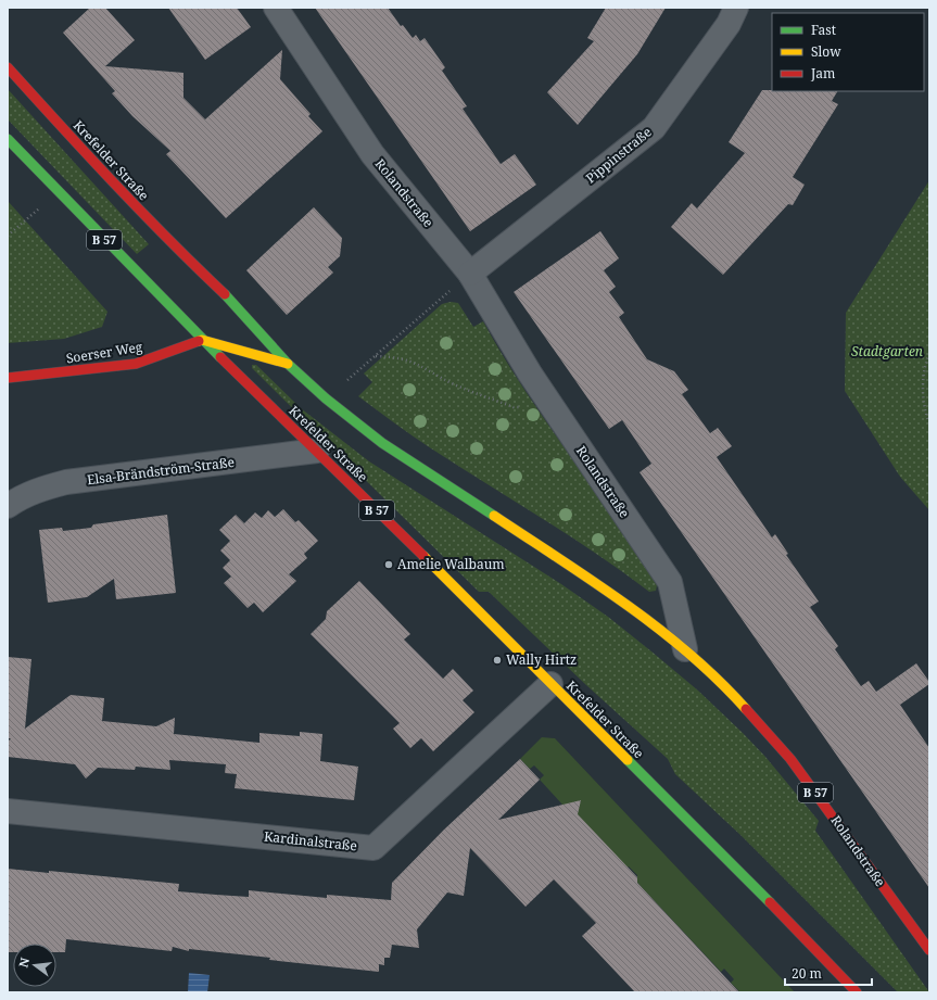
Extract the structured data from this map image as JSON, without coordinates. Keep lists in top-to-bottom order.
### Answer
{
  "streets": {
    "main road": [
      "Krefelder Straße",
      "Rolandstraße",
      "B 57",
      "Soerser Weg"
    ],
    "street": ["Pippinstraße", "Elsa-Brändström-Straße", "Kardinalstraße"]
  },
  "crossings": [
    ["Pippinstraße", "Rolandstraße"],
    ["Krefelder Straße", "Rolandstraße"],
    ["Krefelder Straße", "Soerser Weg"],
    ["Krefelder Straße", "Elsa-Brändström-Straße"],
    ["Krefelder Straße", "Kardinalstraße"]
  ],
  "parks": ["Stadtgarten"],
  "places": ["Amelie Walbaum", "Wally Hirtz"],
  "legend": ["Fast", "Slow", "Jam"],
  "scale_bar": "20 m",
  "north": "left"
}
